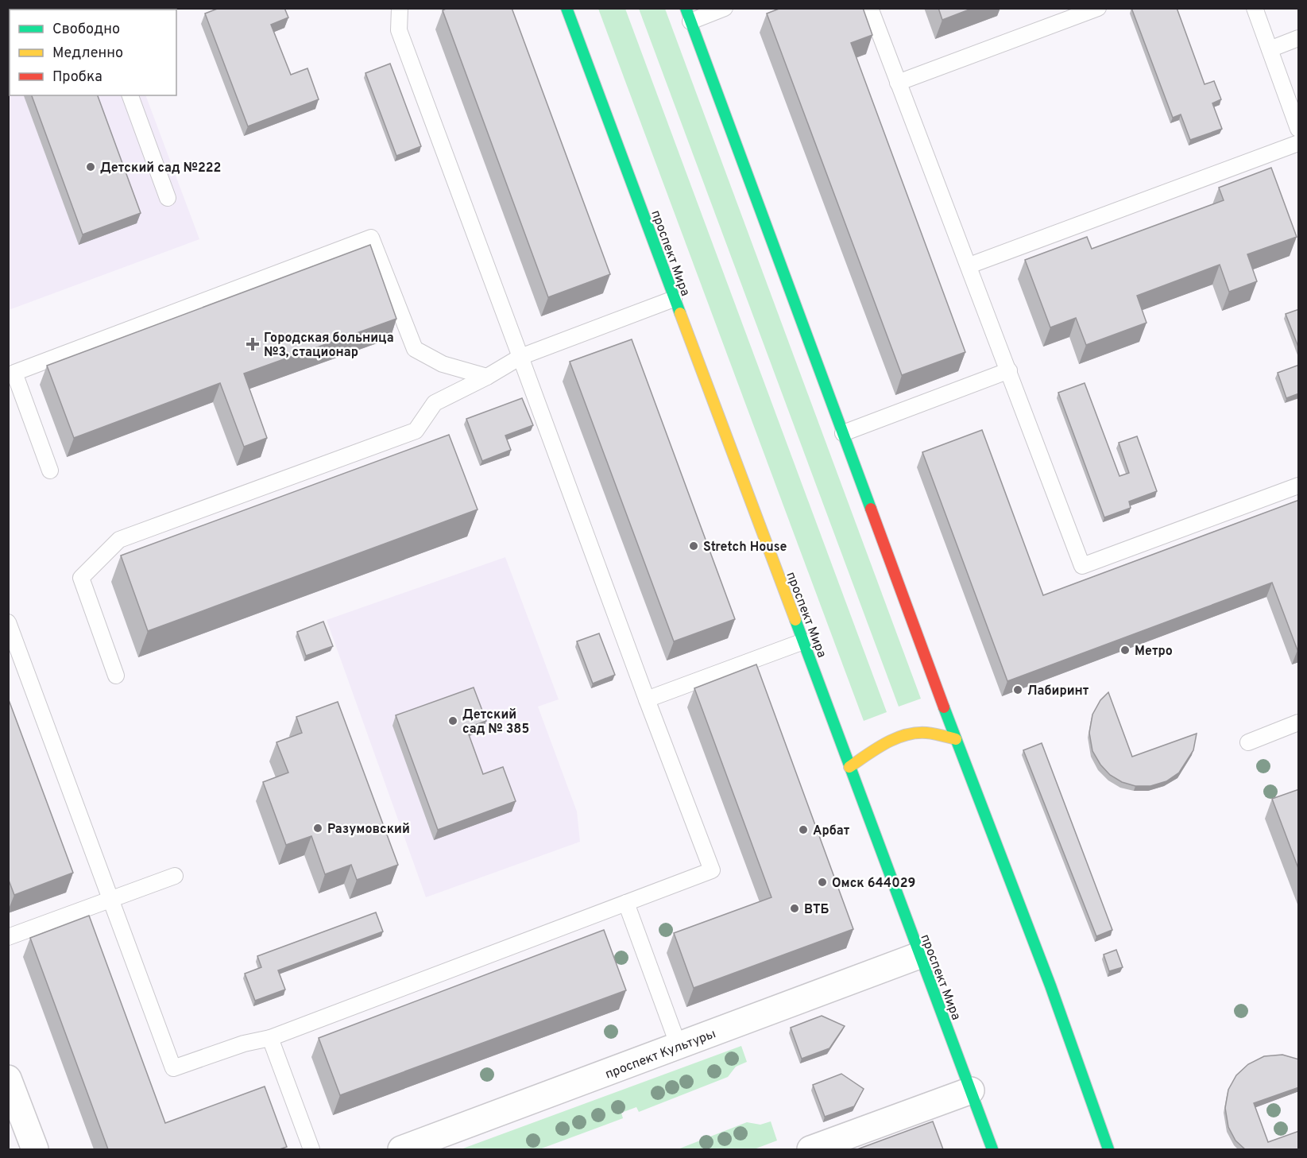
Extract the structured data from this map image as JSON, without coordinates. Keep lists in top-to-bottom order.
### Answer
{
  "streets": {
    "main road": ["проспект Мира"],
    "street": ["проспект Культуры"]
  },
  "crossings": [
    ["проспект Мира", "проспект Культуры"]
  ],
  "places": {
    "other": [
      "Детский сад №222",
      "Stretch House",
      "Метро",
      "Лабиринт",
      "Детский сад № 385",
      "Разумовский",
      "Арбат",
      "Омск 644029",
      "ВТБ"
    ],
    "health": ["Городская больница №3, стационар"]
  },
  "legend": ["Свободно", "Медленно", "Пробка"]
}
